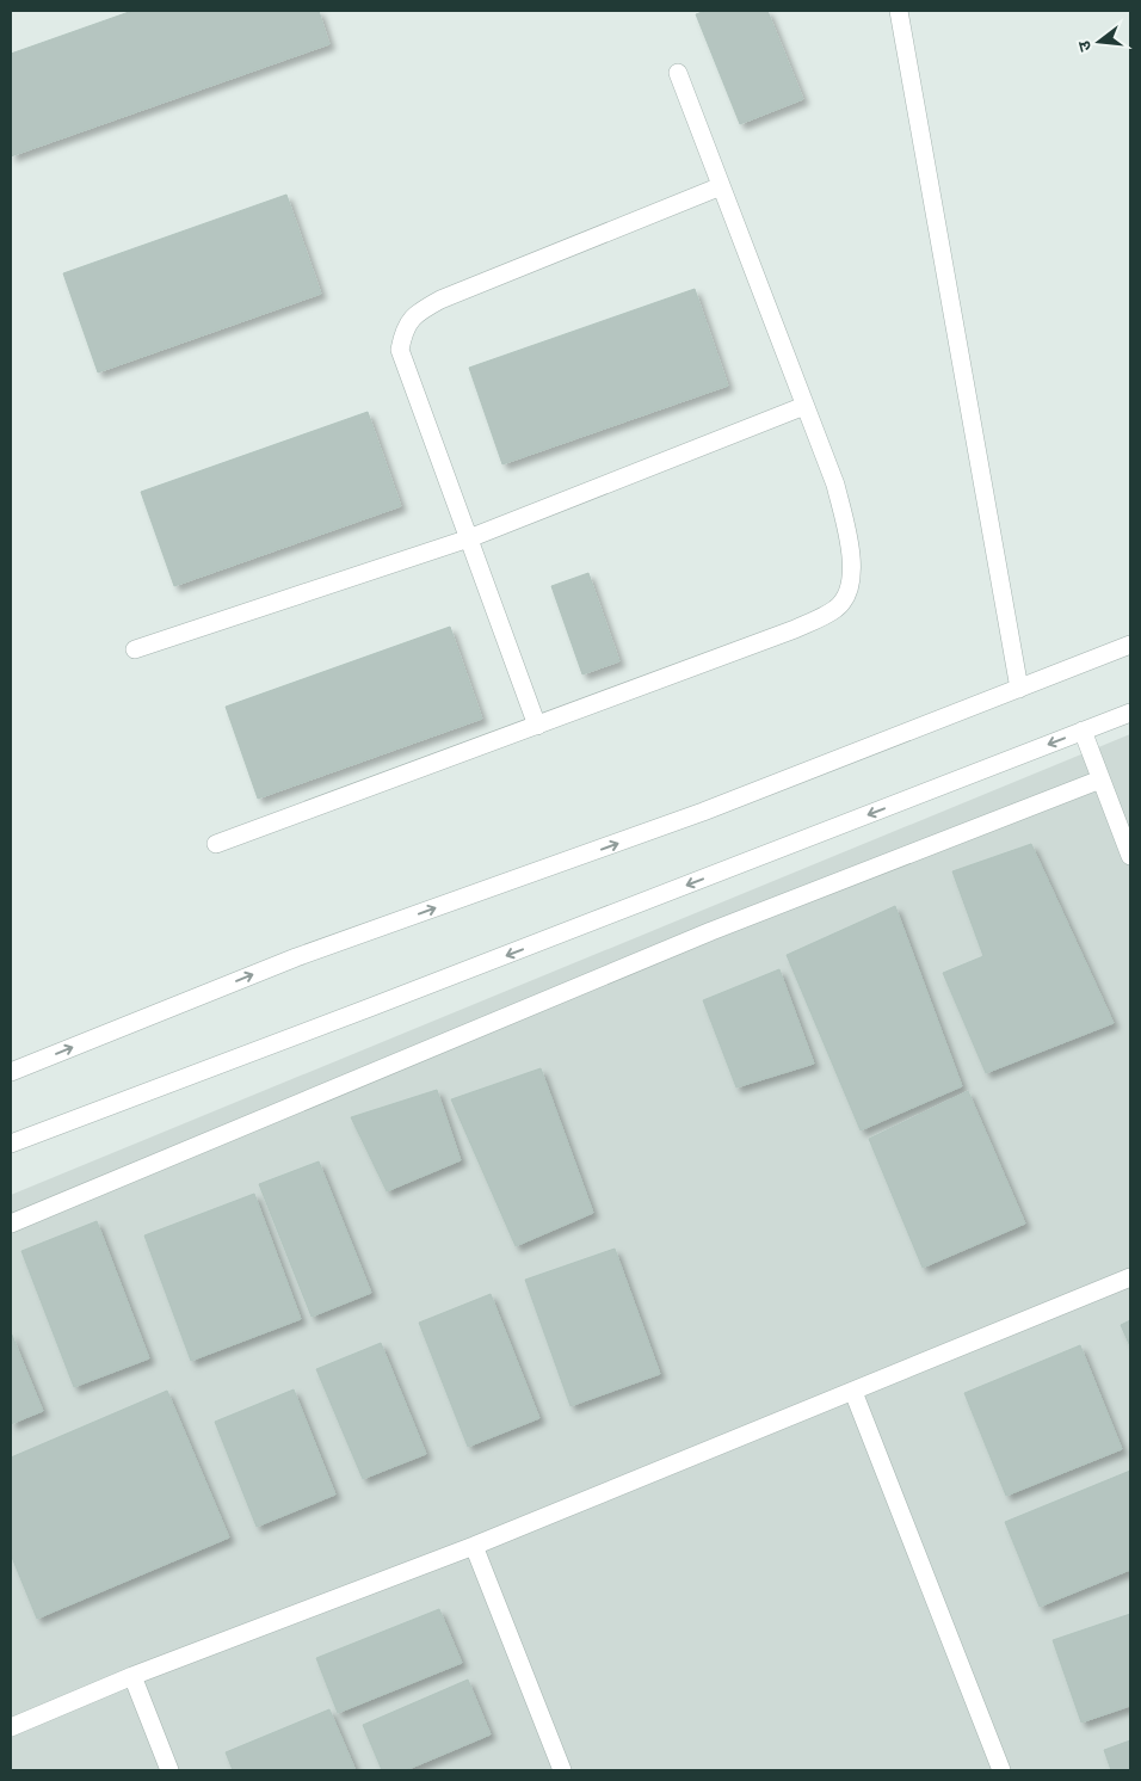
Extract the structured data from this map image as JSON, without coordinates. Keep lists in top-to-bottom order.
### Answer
{
  "north": "left"
}
